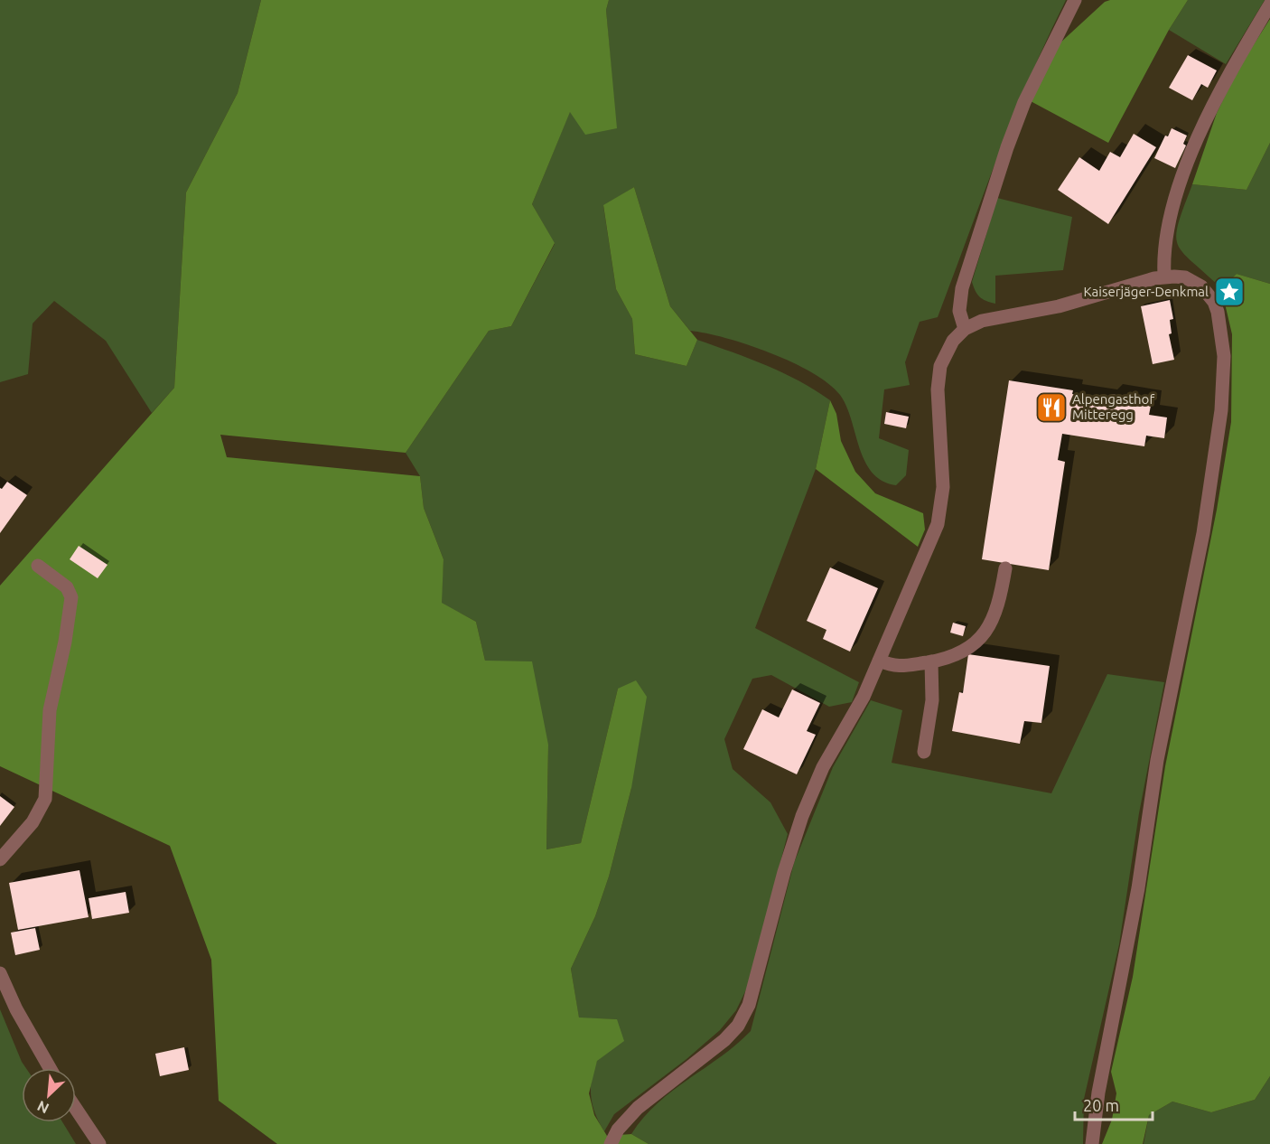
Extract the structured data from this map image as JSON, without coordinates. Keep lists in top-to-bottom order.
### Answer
{
  "places": {
    "place": ["Kaiserjäger-Denkmal"],
    "restaurant": ["Alpengasthof Mitteregg"]
  },
  "scale_bar": "20 m",
  "north": "bottom left"
}
